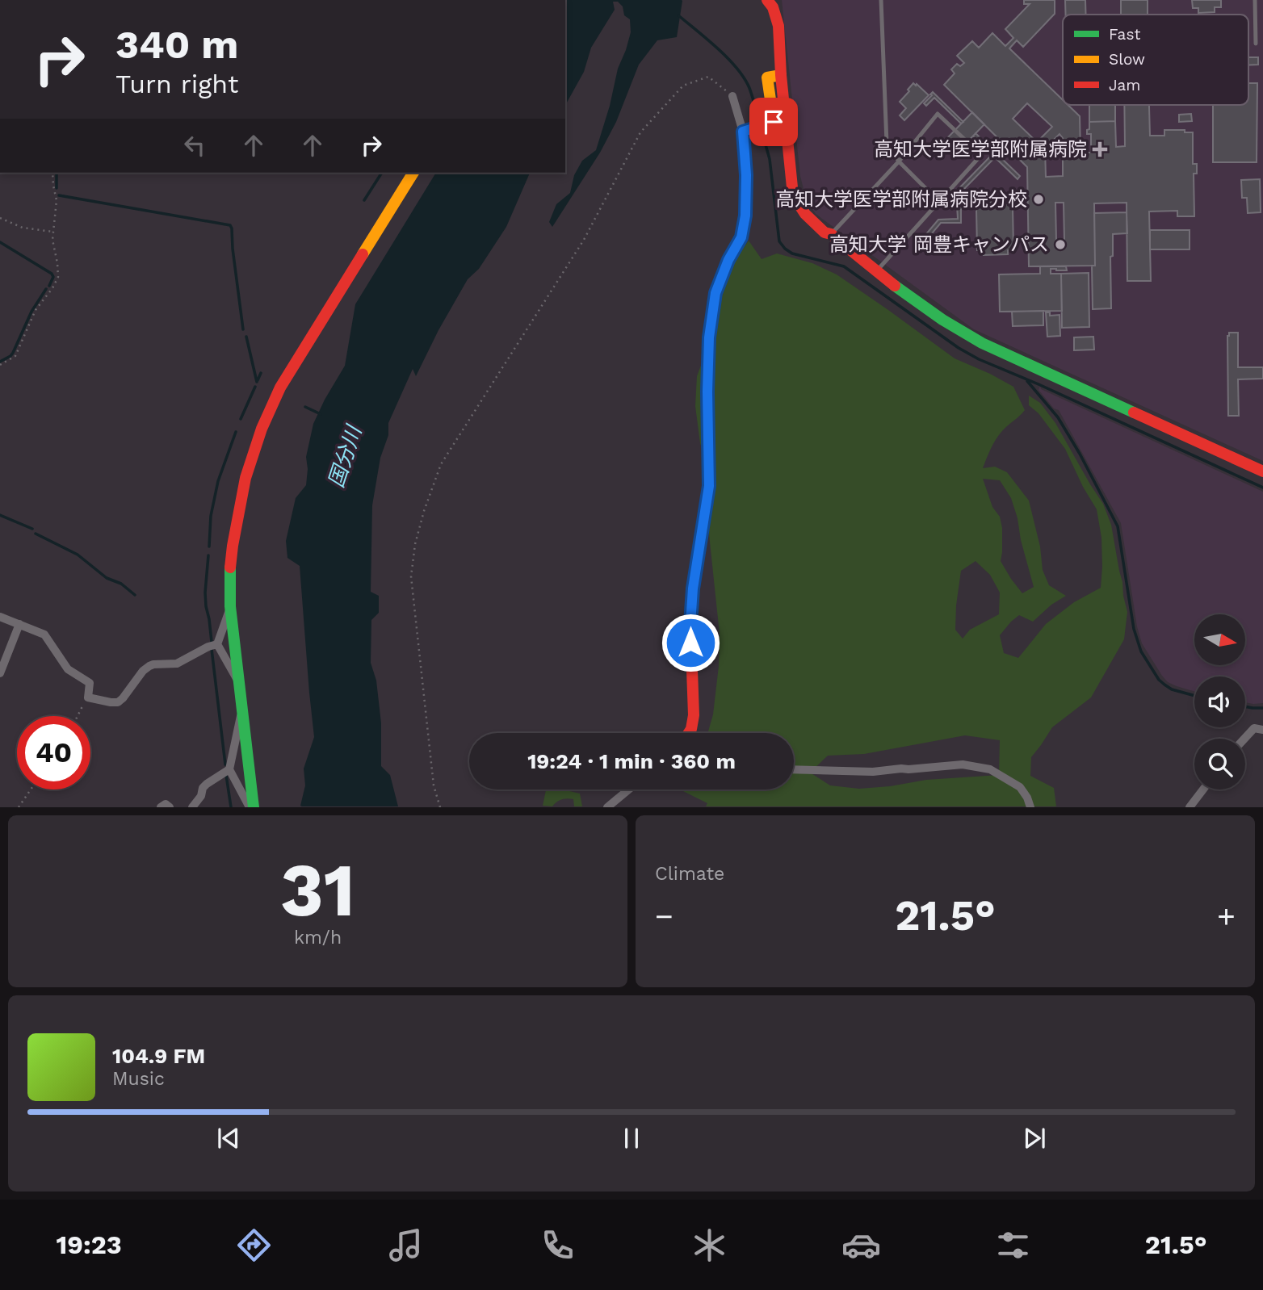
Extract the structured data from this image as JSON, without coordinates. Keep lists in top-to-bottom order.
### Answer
{
  "water": ["国分川"],
  "places": {
    "health": ["高知大学医学部附属病院"],
    "other": ["高知大学医学部附属病院分校", "高知大学 岡豊キャンパス"]
  },
  "legend": ["Fast", "Slow", "Jam"],
  "north": "right",
  "page": {
    "turn": ["340 m", "Turn right"],
    "limit": "40",
    "trip": "19:24 · 1 min · 360 m",
    "tile": [
      ["31", "km/h"],
      "Climate"
    ],
    "heat": ["−", "21.5°", "+"],
    "song": ["104.9 FM", "Music"],
    "tabs": ["19:23", "21.5°"]
  }
}
